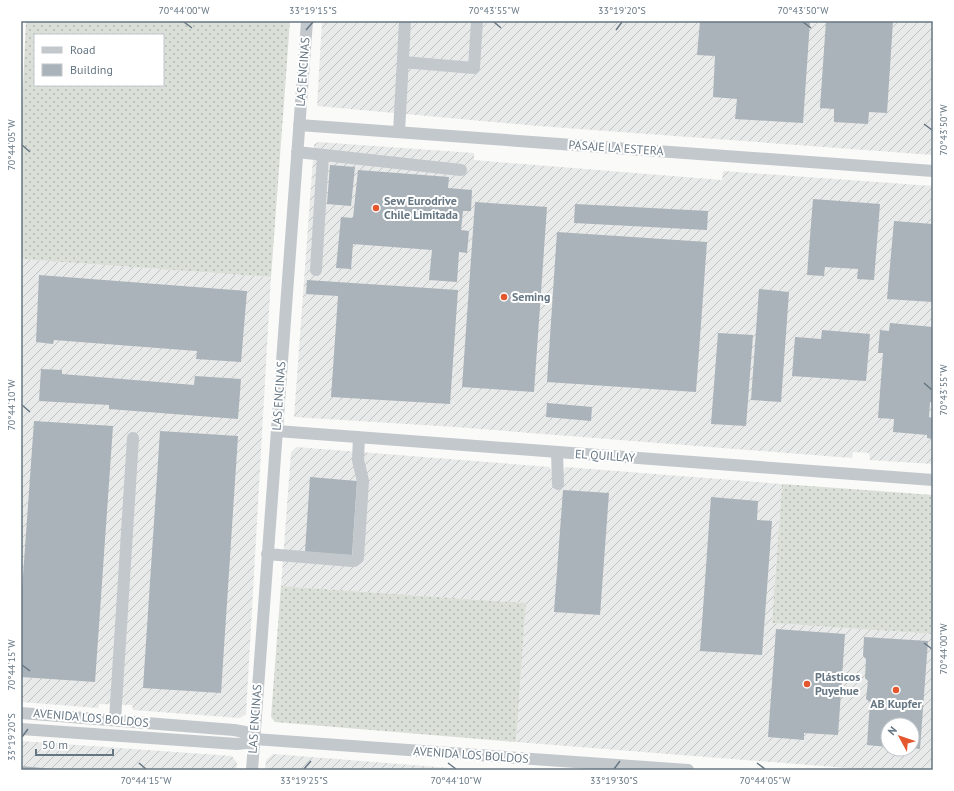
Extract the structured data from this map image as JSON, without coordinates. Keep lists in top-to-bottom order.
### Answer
{
  "streets": {
    "street": [
      "LAS ENCINAS",
      "PASAJE LA ESTERA",
      "EL QUILLAY",
      "AVENIDA LOS BOLDOS"
    ]
  },
  "crossings": [
    ["LAS ENCINAS", "PASAJE LA ESTERA"],
    ["LAS ENCINAS", "EL QUILLAY"],
    ["LAS ENCINAS", "AVENIDA LOS BOLDOS"]
  ],
  "places": [
    "Sew Eurodrive Chile Limitada",
    "Seming",
    "Plásticos Puyehue",
    "AB Kupfer"
  ],
  "legend": ["Road", "Building"],
  "scale_bar": "50 m",
  "north": "top left",
  "coordinates": [
    "70°44'00\"W",
    "33°19'15\"S",
    "70°43'55\"W",
    "33°19'20\"S",
    "70°43'50\"W",
    "70°44'05\"W",
    "70°44'10\"W",
    "70°44'15\"W",
    "33°19'25\"S",
    "33°19'30\"S"
  ]
}
